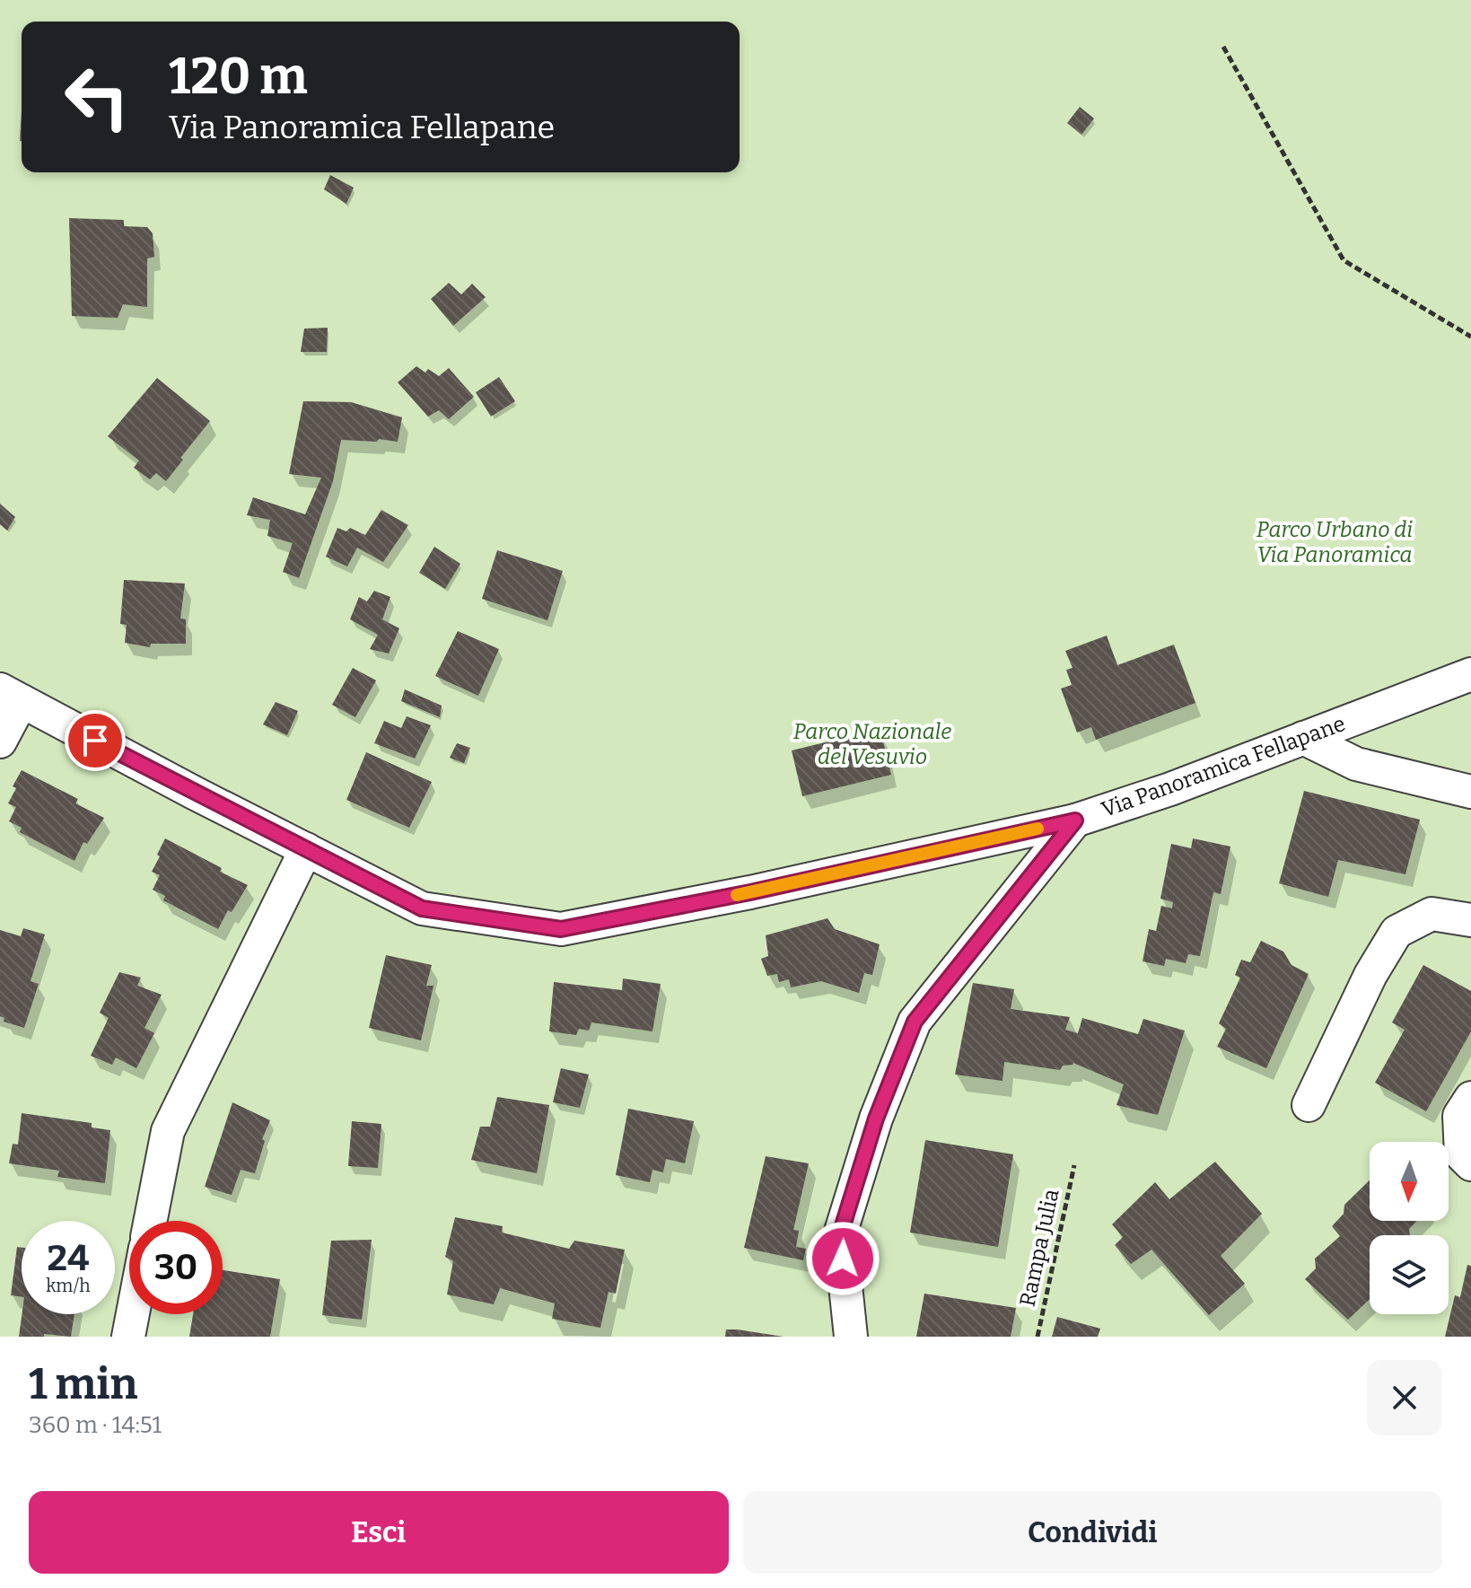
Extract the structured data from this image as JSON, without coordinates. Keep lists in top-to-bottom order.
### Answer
{
  "streets": {
    "street": ["Via Panoramica Fellapane"],
    "path": ["Rampa Julia"]
  },
  "parks": ["Parco Urbano di Via Panoramica", "Parco Nazionale del Vesuvio"],
  "north": "bottom",
  "page": {
    "turn": ["120 m", "Via Panoramica Fellapane"],
    "speed": "24 km/h",
    "limit": "30",
    "heading": ["1 min", "360 m · 14:51"],
    "buttons": ["Esci", "Condividi"]
  }
}
